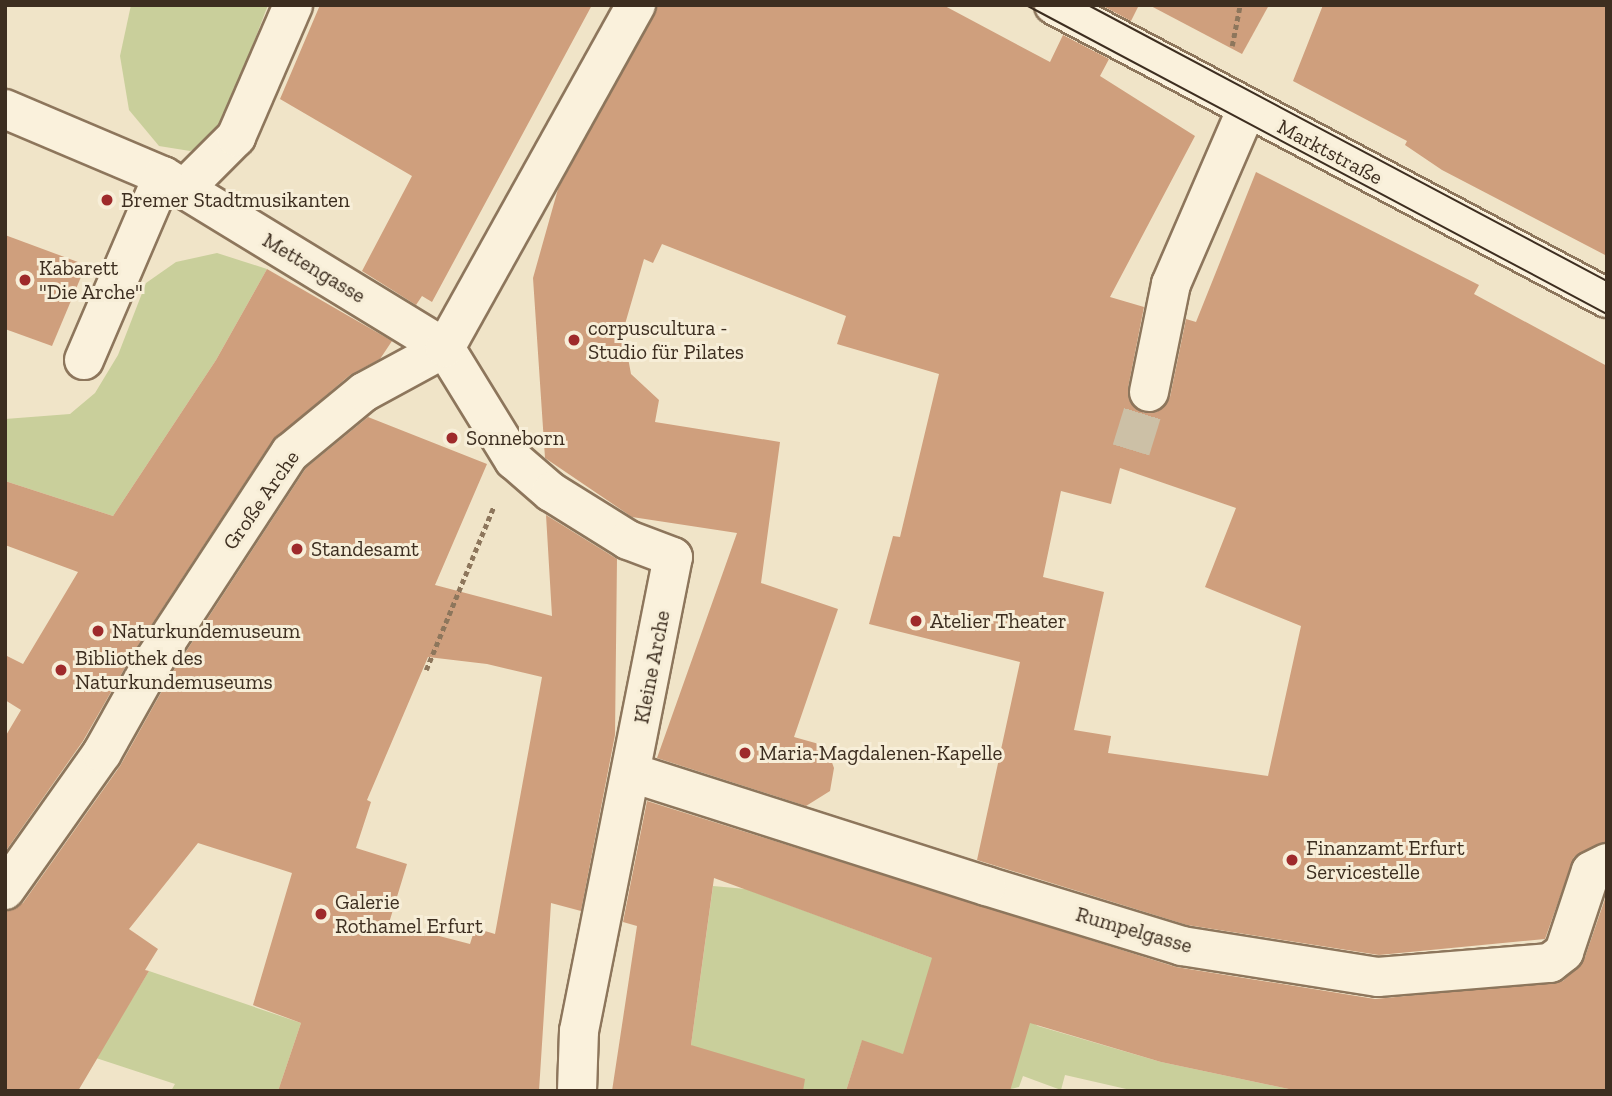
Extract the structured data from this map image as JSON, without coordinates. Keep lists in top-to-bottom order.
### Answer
{
  "streets": {
    "street": [
      "Marktstraße",
      "Mettengasse",
      "Große Arche",
      "Kleine Arche",
      "Rumpelgasse"
    ]
  },
  "crossings": [
    ["Mettengasse", "Große Arche"],
    ["Mettengasse", "Kleine Arche"],
    ["Große Arche", "Kleine Arche"],
    ["Kleine Arche", "Rumpelgasse"]
  ],
  "places": [
    "Bremer Stadtmusikanten",
    "Kabarett \"Die Arche\"",
    "corpuscultura - Studio für Pilates",
    "Sonneborn",
    "Standesamt",
    "Atelier Theater",
    "Naturkundemuseum",
    "Bibliothek des Naturkundemuseums",
    "Maria-Magdalenen-Kapelle",
    "Finanzamt Erfurt Servicestelle",
    "Galerie Rothamel Erfurt"
  ]
}
